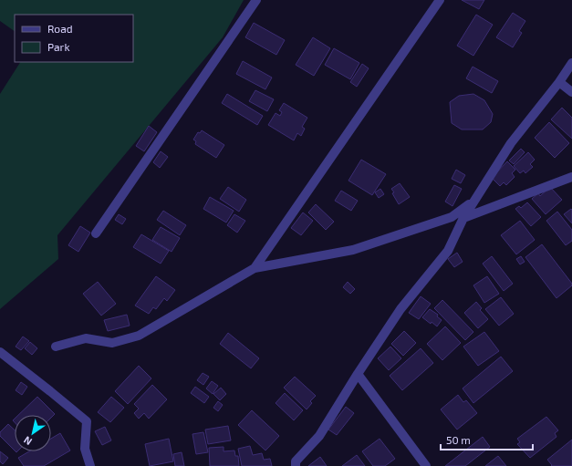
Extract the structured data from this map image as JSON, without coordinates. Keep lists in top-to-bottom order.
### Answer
{
  "legend": ["Road", "Park"],
  "scale_bar": "50 m",
  "north": "bottom left"
}
